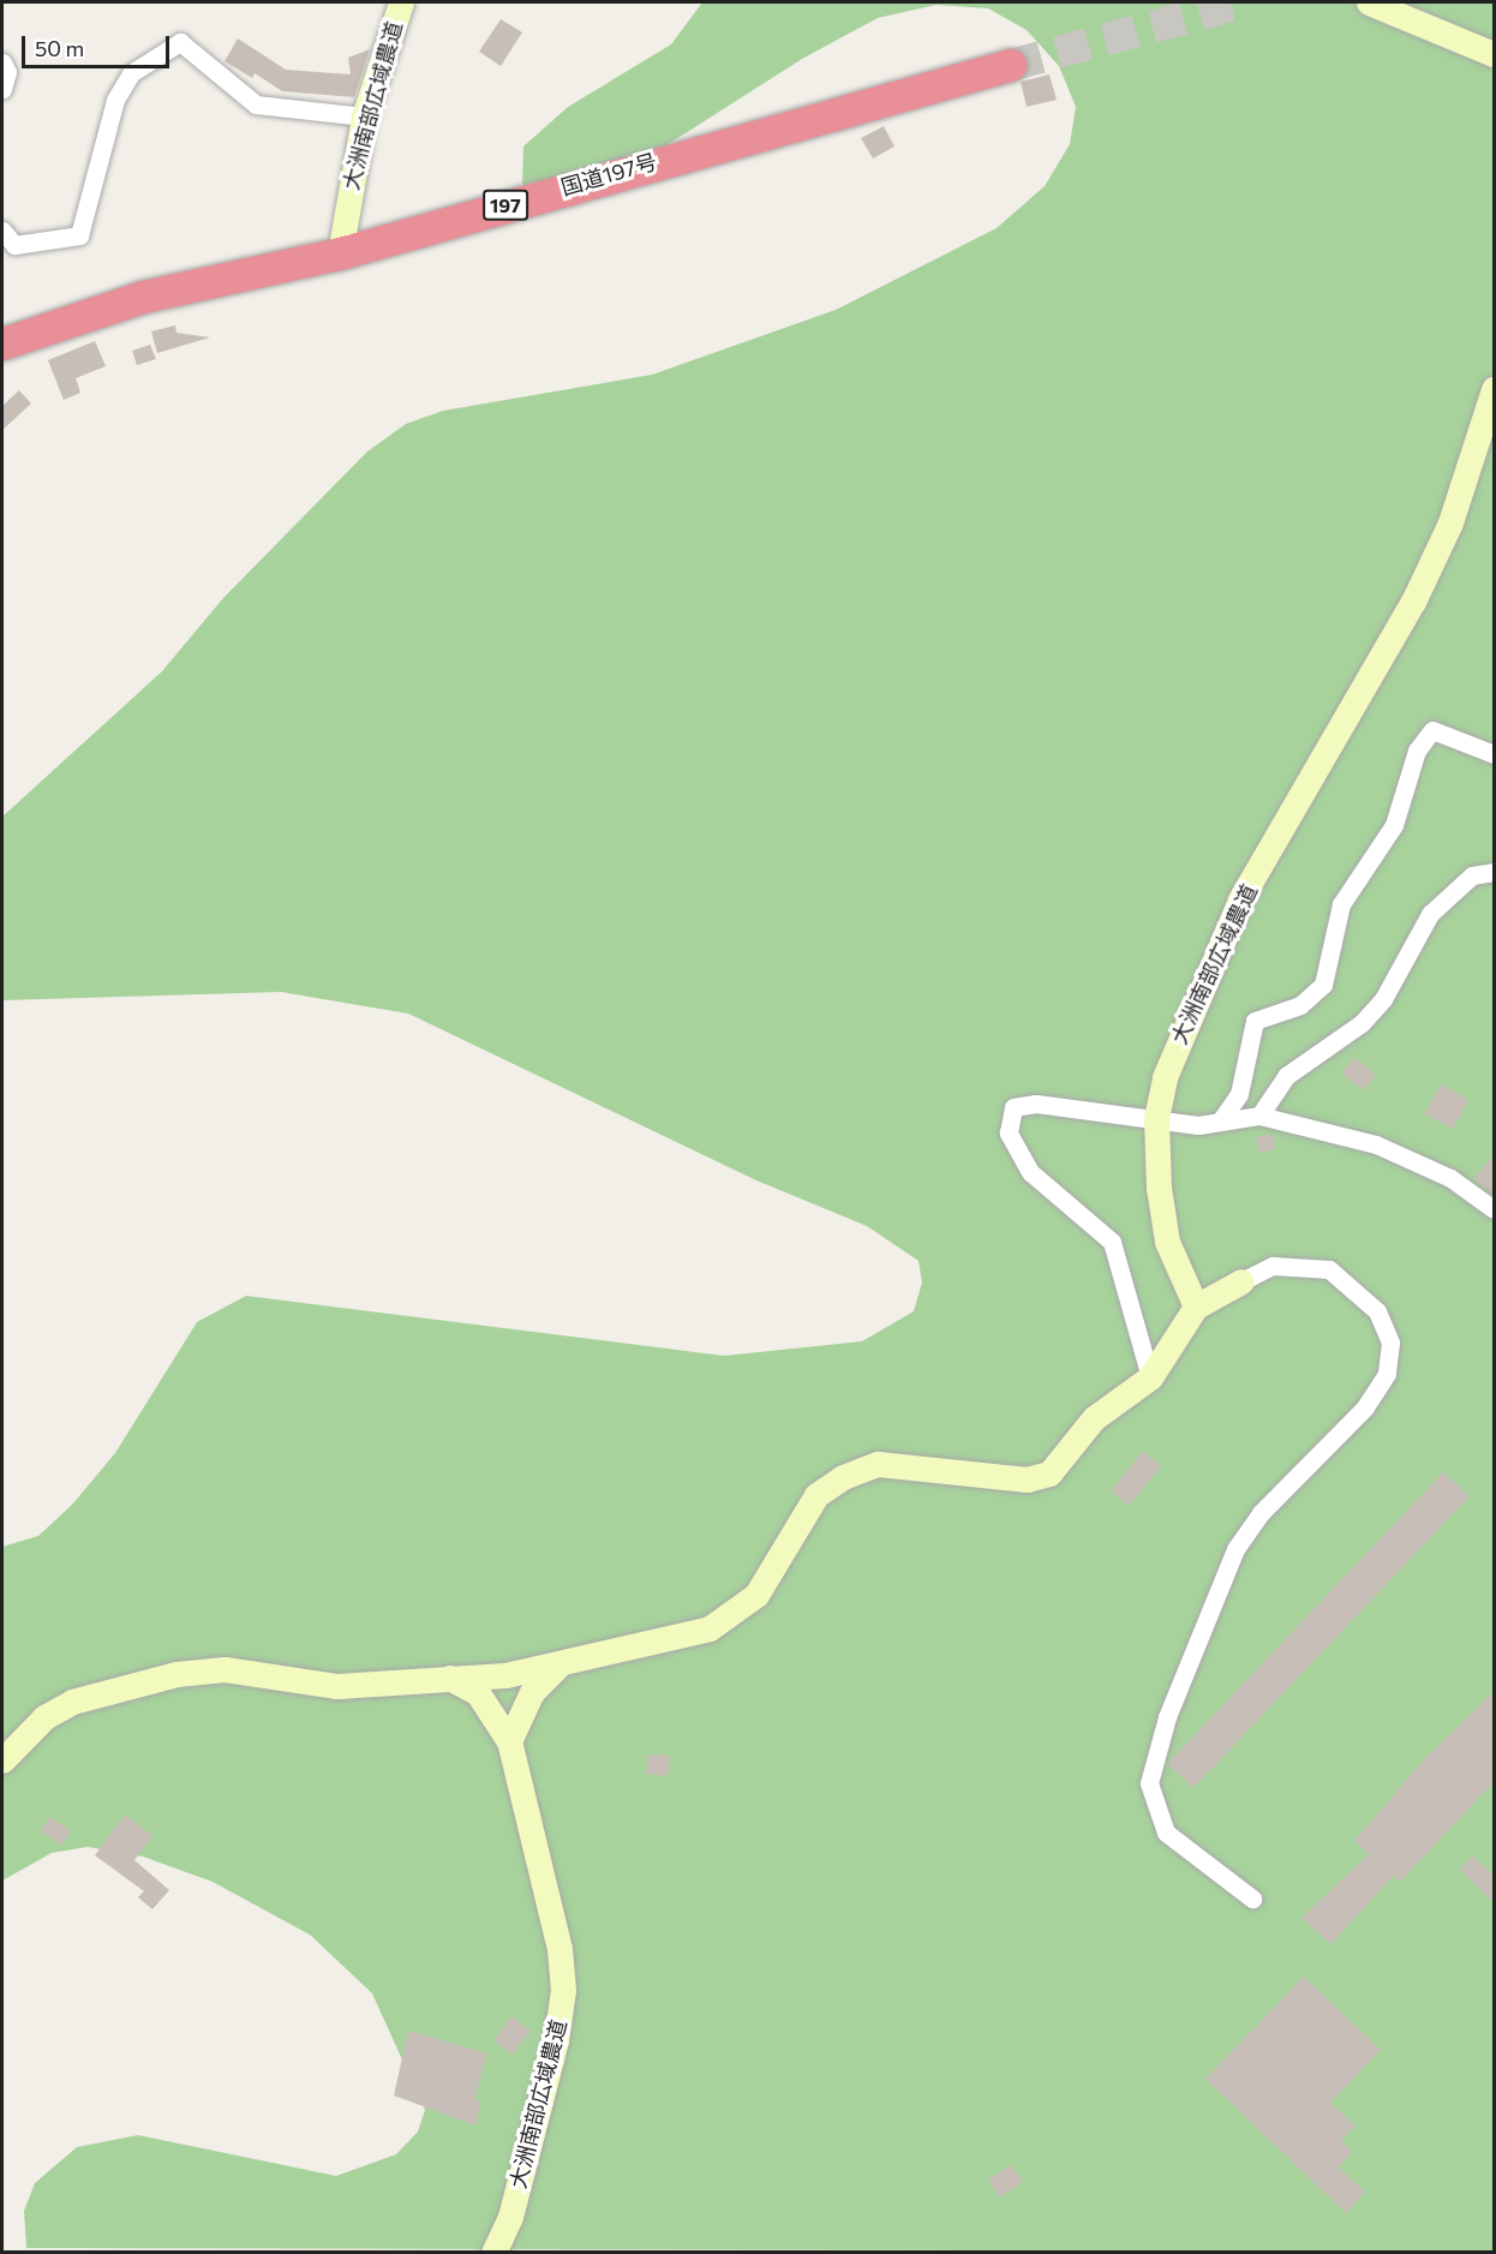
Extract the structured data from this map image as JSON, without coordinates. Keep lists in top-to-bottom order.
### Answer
{
  "streets": {
    "highway": ["国道197号", "197"],
    "street": ["大洲南部広域農道"]
  },
  "crossings": [
    ["大洲南部広域農道", "国道197号"]
  ],
  "scale_bar": "50 m"
}
